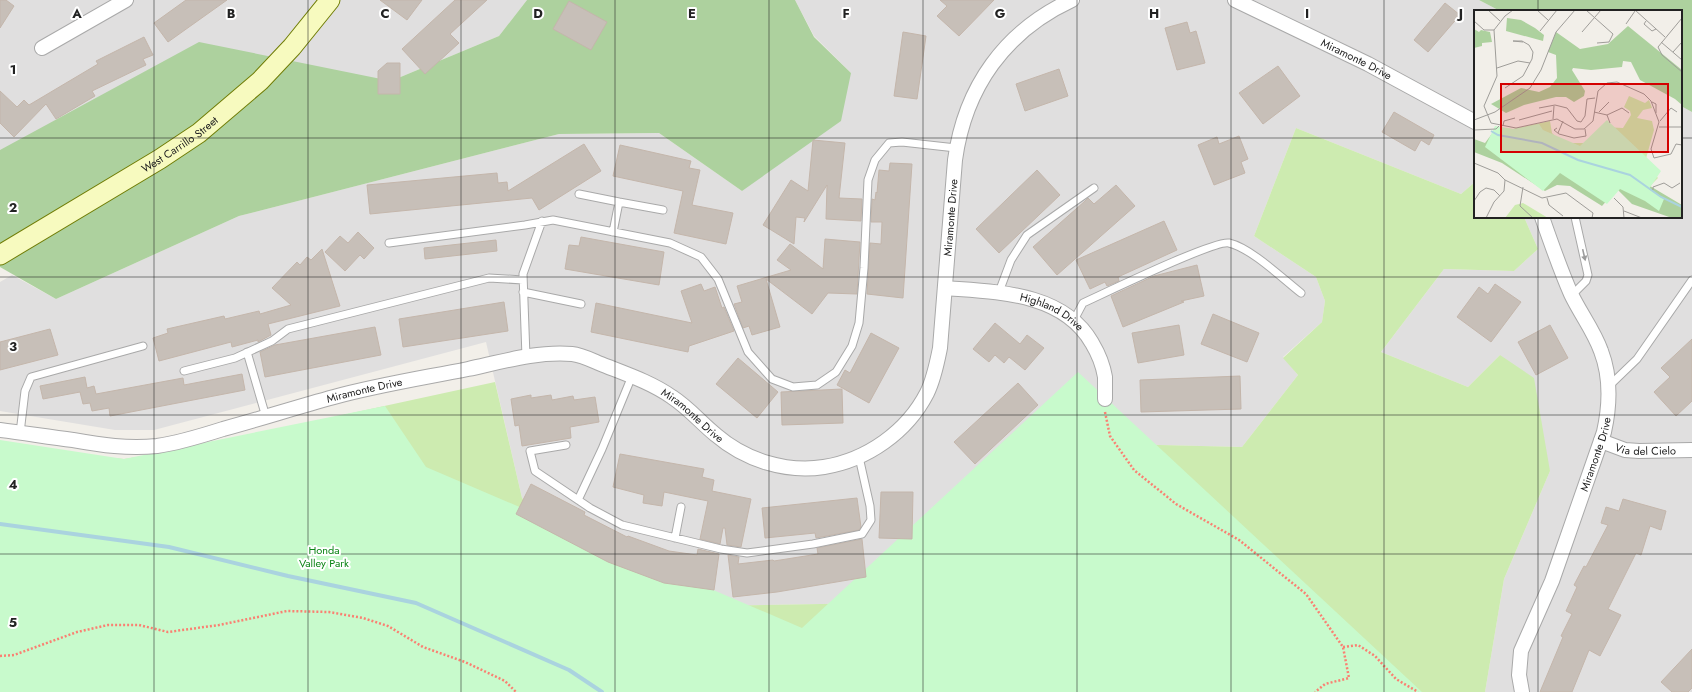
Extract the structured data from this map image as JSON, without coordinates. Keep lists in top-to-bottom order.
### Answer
{
  "streets": {
    "main road": ["West Carrillo Street"],
    "street": ["Miramonte Drive", "Highland Drive", "Via del Cielo"]
  },
  "crossings": [
    ["Miramonte Drive", "Highland Drive"],
    ["Miramonte Drive", "Via del Cielo"]
  ],
  "parks": ["Honda Valley Park"],
  "grid": {
    "columns": [
      "A",
      "B",
      "C",
      "D",
      "E",
      "F",
      "G",
      "H",
      "I",
      "J"
    ],
    "rows": [
      "1",
      "2",
      "3",
      "4",
      "5"
    ]
  }
}
